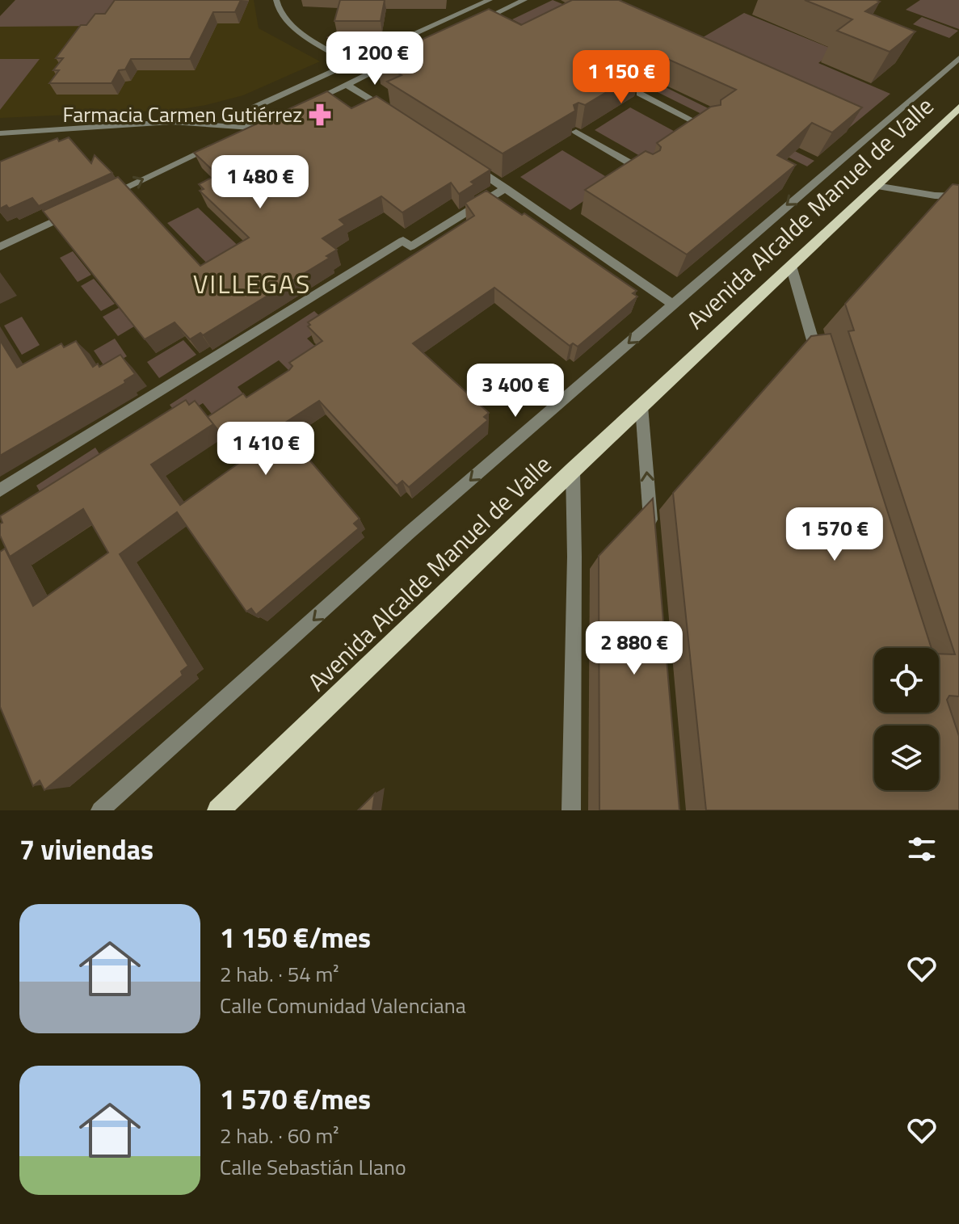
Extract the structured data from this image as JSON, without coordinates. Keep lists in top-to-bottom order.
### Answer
{
  "streets": {
    "main road": ["Avenida Alcalde Manuel de Valle"]
  },
  "districts": ["VILLEGAS"],
  "places": {
    "pharmacy": ["Farmacia Carmen Gutiérrez"]
  },
  "page": {
    "price": [
      "1 200 €",
      "1 150 €",
      "1 480 €",
      "3 400 €",
      "1 410 €",
      "1 570 €",
      "2 880 €"
    ],
    "heading": "7 viviendas",
    "list": [
      {
        "name": "1 150 €/mes",
        "note": "2 hab. · 54 m² · Calle Comunidad Valenciana"
      },
      {
        "name": "1 570 €/mes",
        "note": "2 hab. · 60 m² · Calle Sebastián Llano"
      }
    ]
  }
}
